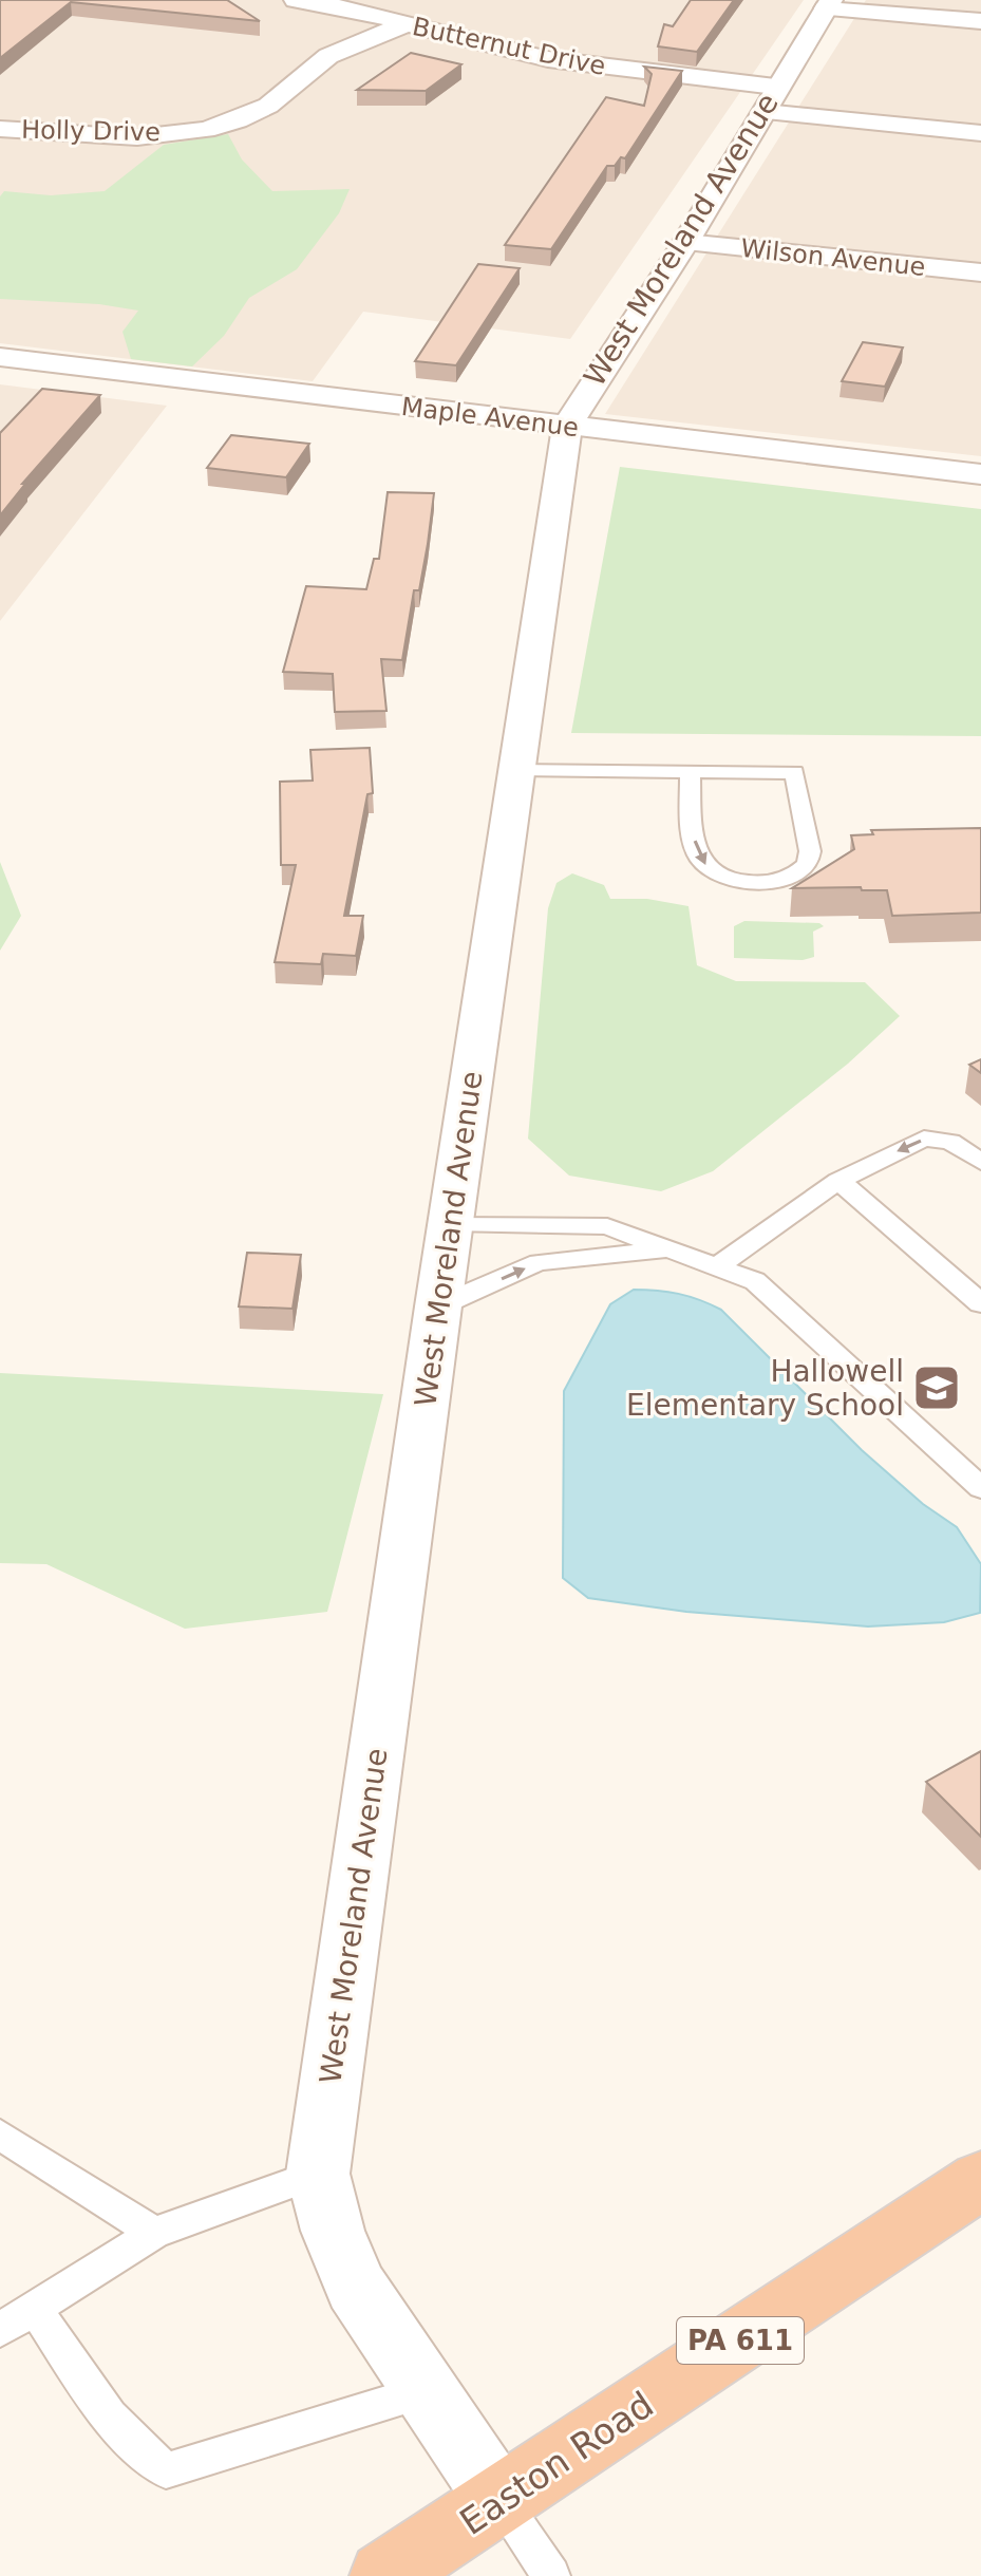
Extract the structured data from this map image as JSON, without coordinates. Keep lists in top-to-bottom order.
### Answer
{
  "streets": {
    "highway": ["PA 611", "Easton Road"],
    "street": [
      "Butternut Drive",
      "Holly Drive",
      "West Moreland Avenue",
      "Wilson Avenue",
      "Maple Avenue"
    ]
  },
  "crossings": [
    ["Butternut Drive", "Holly Drive"],
    ["Butternut Drive", "West Moreland Avenue"],
    ["West Moreland Avenue", "Wilson Avenue"],
    ["West Moreland Avenue", "Maple Avenue"],
    ["West Moreland Avenue", "Easton Road"]
  ],
  "places": {
    "school or university": ["Hallowell Elementary School"]
  }
}
